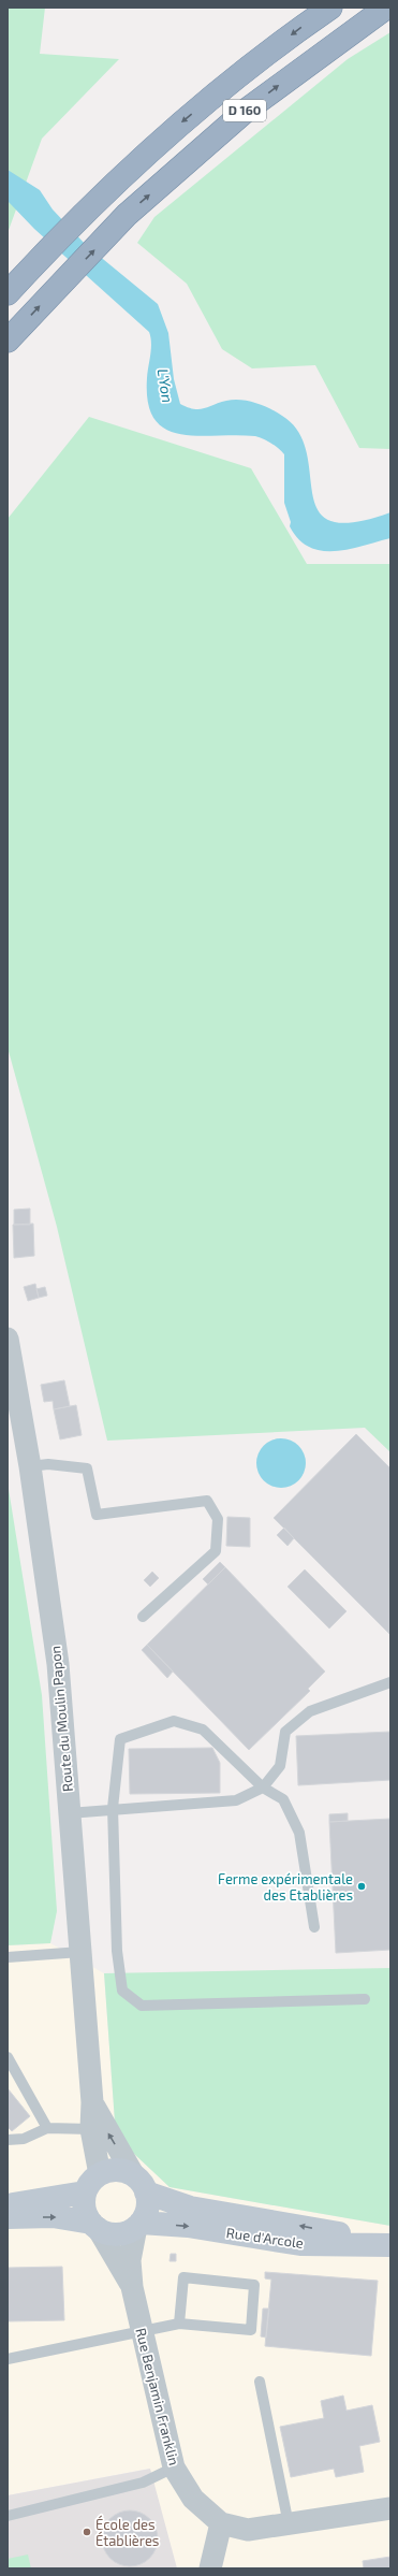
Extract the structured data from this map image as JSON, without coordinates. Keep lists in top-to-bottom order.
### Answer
{
  "streets": {
    "highway": ["D 160"],
    "main road": ["Rue d'Arcole"],
    "street": ["Route du Moulin Papon", "Rue Benjamin Franklin"]
  },
  "crossings": [
    ["Route du Moulin Papon", "Rue d'Arcole"]
  ],
  "water": ["L'Yon"],
  "places": ["Ferme expérimentale des Etablières", "École des Établières"]
}
